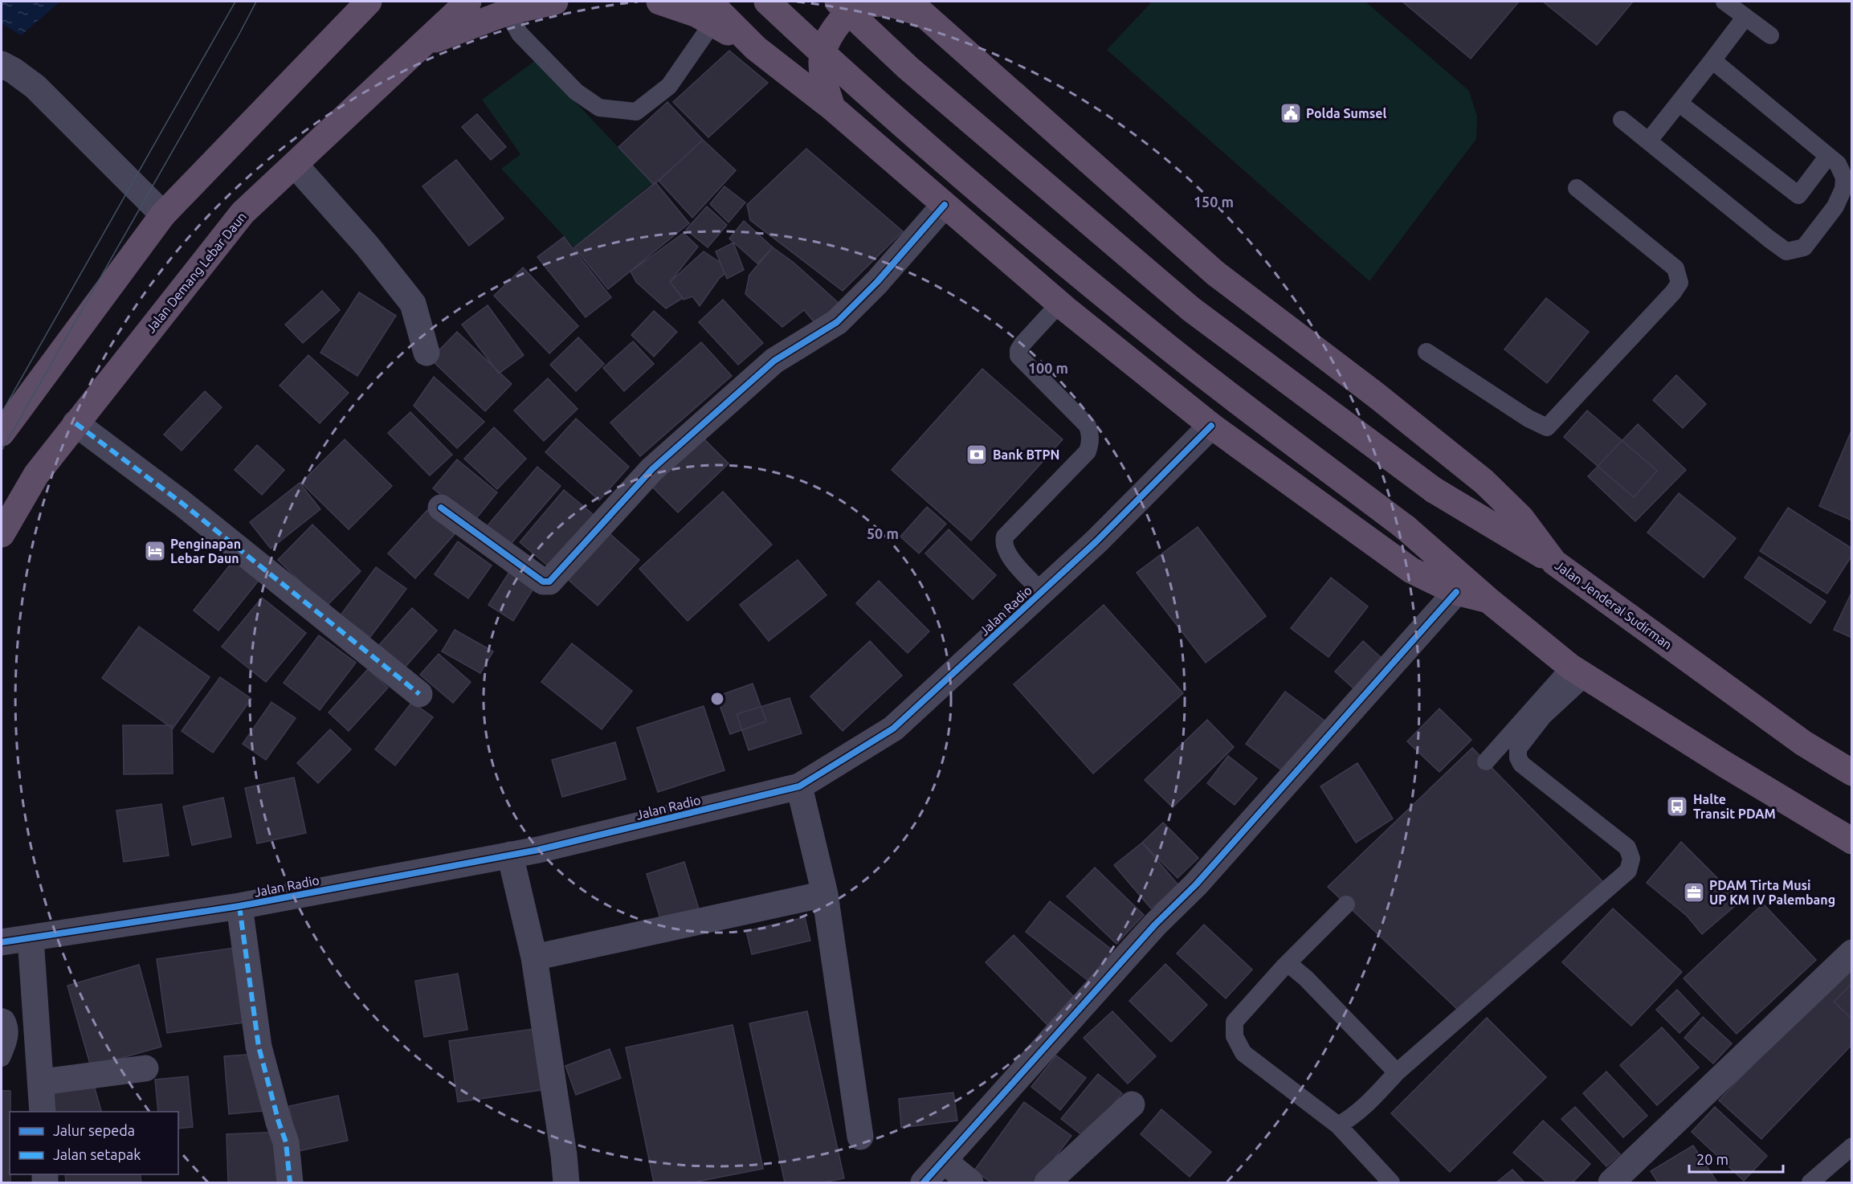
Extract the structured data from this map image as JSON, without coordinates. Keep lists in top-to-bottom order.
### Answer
{
  "streets": {
    "highway": ["Jalan Demang Lebar Daun", "Jalan Jenderal Sudirman"],
    "street": ["Jalan Radio"]
  },
  "places": {
    "public building": ["Polda Sumsel"],
    "bank": ["Bank BTPN"],
    "hotel": ["Penginapan Lebar Daun"],
    "bus stop": ["Halte Transit PDAM"],
    "office": ["PDAM Tirta Musi UP KM IV Palembang"]
  },
  "legend": ["Jalur sepeda", "Jalan setapak"],
  "scale_bar": "20 m",
  "rings": ["150 m", "100 m", "50 m"]
}
